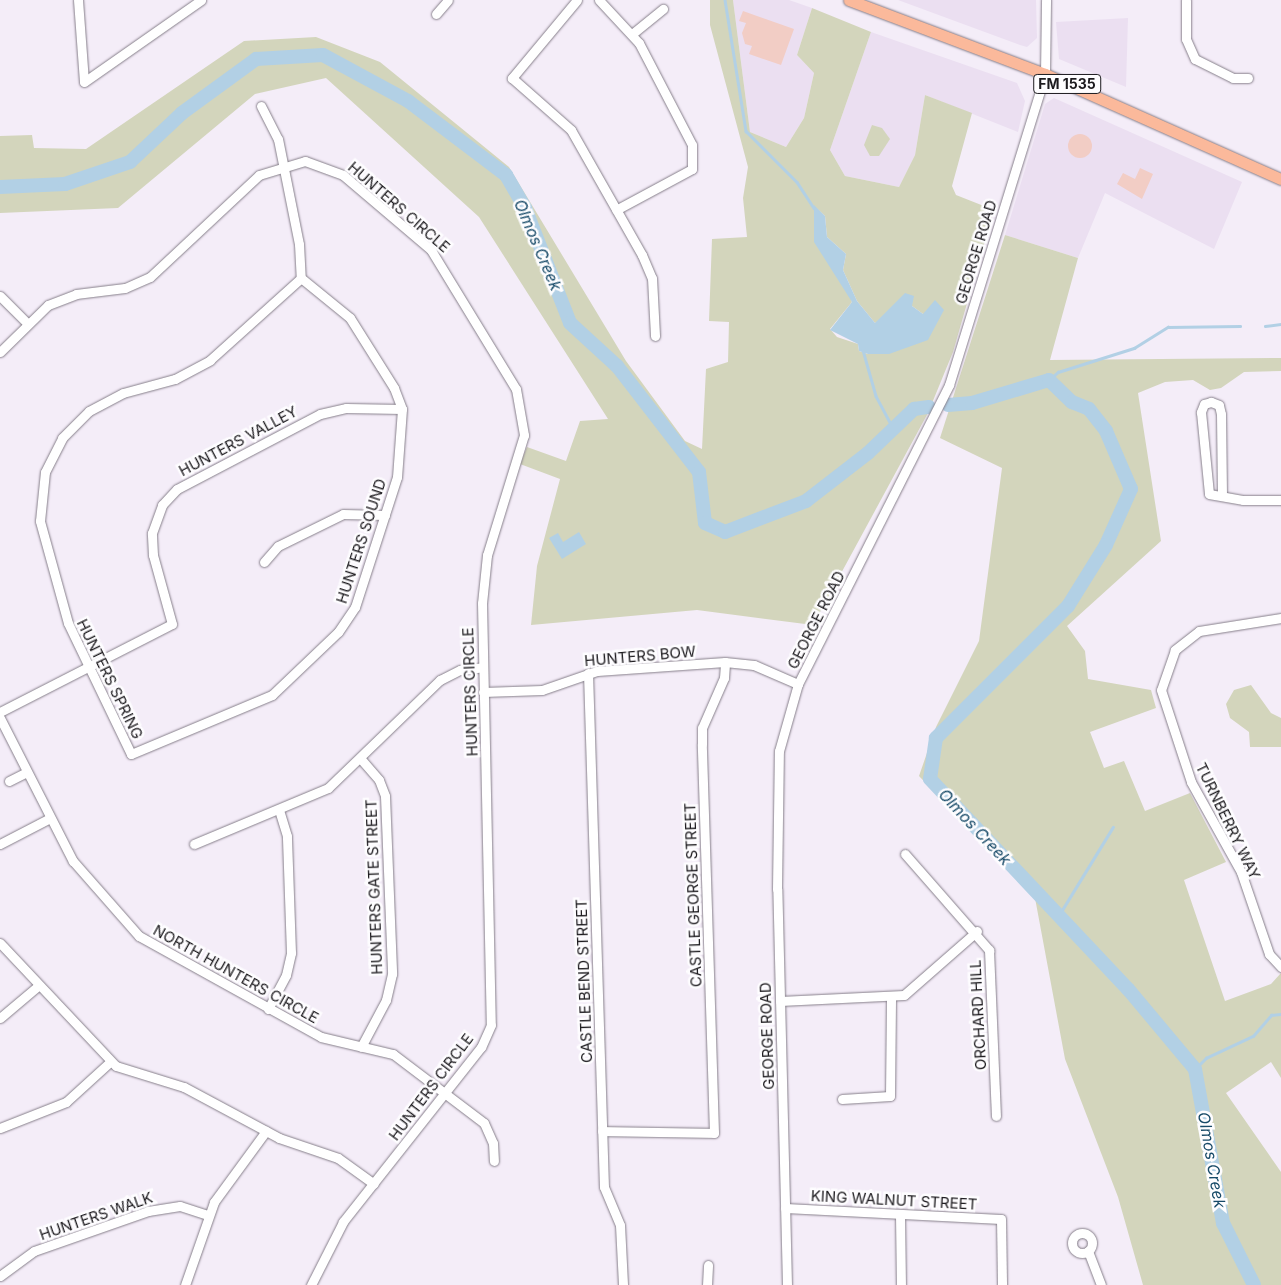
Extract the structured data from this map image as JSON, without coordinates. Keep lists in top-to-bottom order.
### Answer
{
  "streets": {
    "main road": ["FM 1535"],
    "street": [
      "HUNTERS CIRCLE",
      "GEORGE ROAD",
      "HUNTERS VALLEY",
      "HUNTERS SOUND",
      "HUNTERS BOW",
      "HUNTERS SPRING",
      "TURNBERRY WAY",
      "HUNTERS GATE STREET",
      "CASTLE GEORGE STREET",
      "NORTH HUNTERS CIRCLE",
      "CASTLE BEND STREET",
      "ORCHARD HILL",
      "KING WALNUT STREET",
      "HUNTERS WALK"
    ]
  },
  "crossings": [
    ["FM 1535", "GEORGE ROAD"],
    ["HUNTERS CIRCLE", "HUNTERS BOW"],
    ["HUNTERS CIRCLE", "NORTH HUNTERS CIRCLE"],
    ["GEORGE ROAD", "HUNTERS BOW"],
    ["GEORGE ROAD", "KING WALNUT STREET"],
    ["HUNTERS VALLEY", "HUNTERS SOUND"],
    ["HUNTERS VALLEY", "HUNTERS SPRING"],
    ["HUNTERS SOUND", "HUNTERS SPRING"],
    ["HUNTERS BOW", "CASTLE GEORGE STREET"],
    ["HUNTERS BOW", "CASTLE BEND STREET"],
    ["HUNTERS GATE STREET", "NORTH HUNTERS CIRCLE"],
    ["CASTLE GEORGE STREET", "CASTLE BEND STREET"]
  ],
  "water": ["Olmos Creek"]
}
